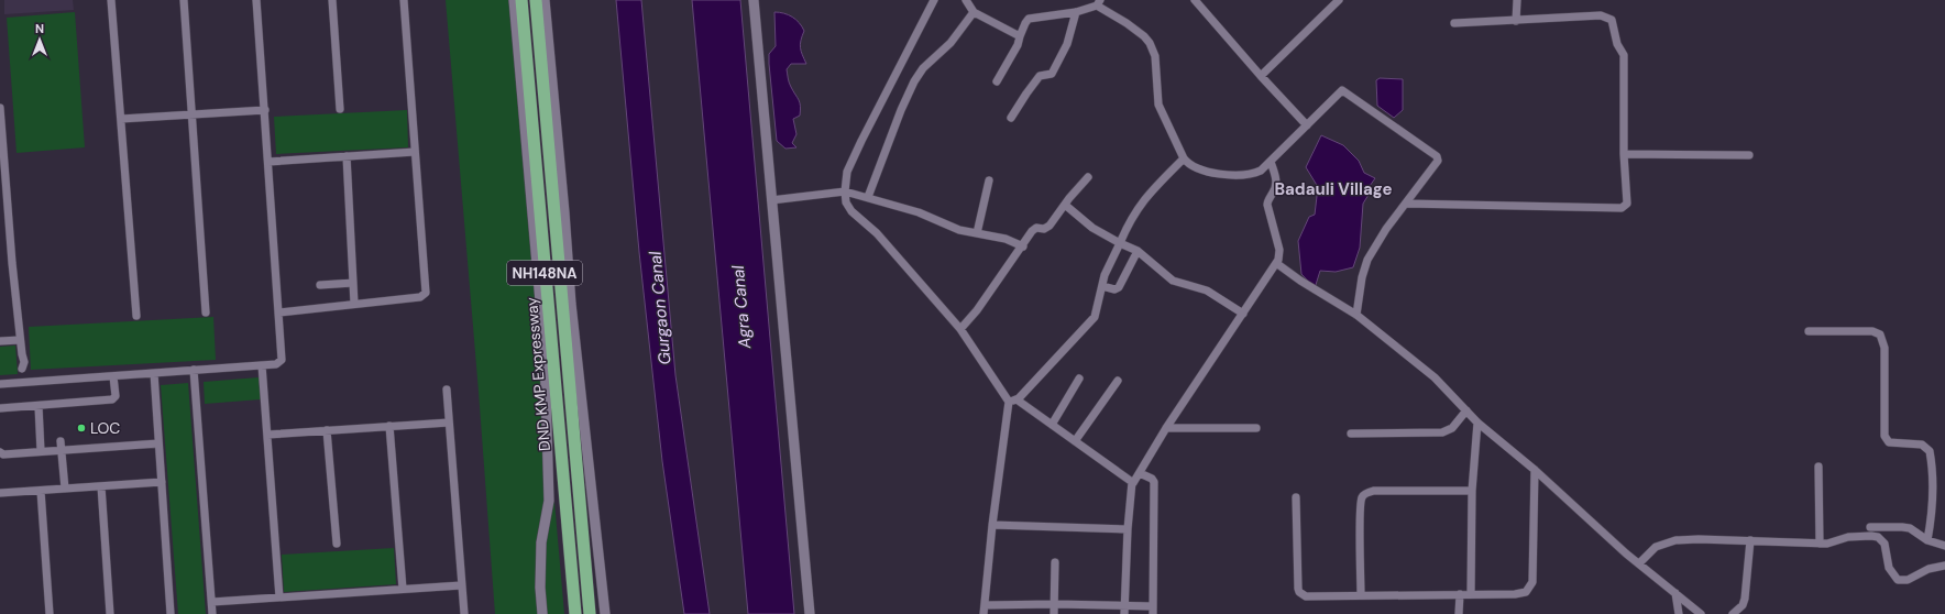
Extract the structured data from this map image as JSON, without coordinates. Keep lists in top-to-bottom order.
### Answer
{
  "streets": {
    "highway": ["NH148NA", "DND KMP Expressway"]
  },
  "districts": ["Badauli Village"],
  "water": ["Agra Canal", "Gurgaon Canal"],
  "places": ["LOC"],
  "north": "top"
}
